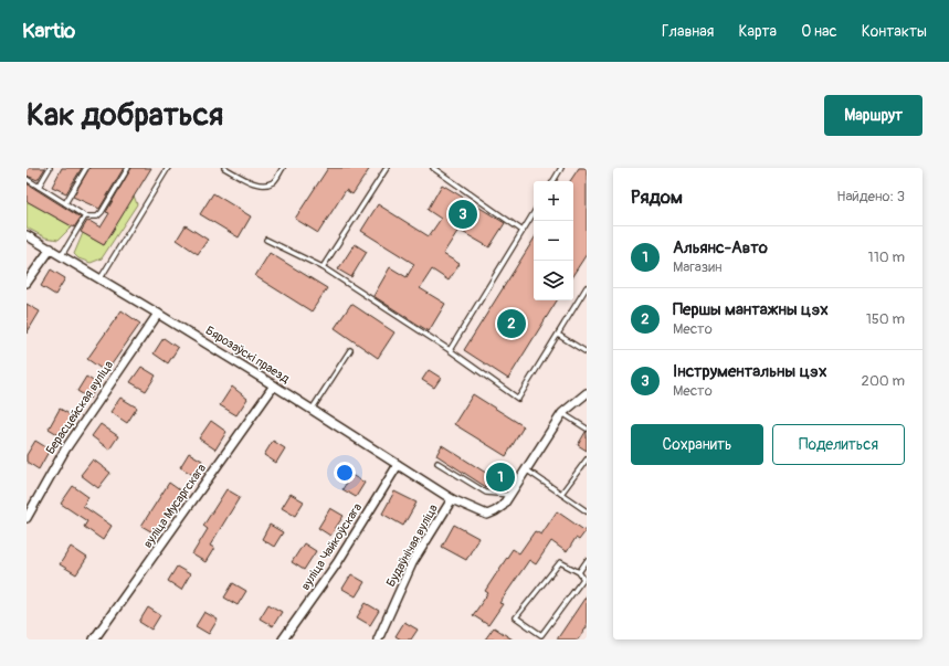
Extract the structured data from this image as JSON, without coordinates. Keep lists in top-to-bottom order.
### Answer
{
  "streets": {
    "street": [
      "Бярозаўскі праезд",
      "Берасцейская вуліца",
      "вуліца Мусаргскага",
      "Будаўнічая вуліца",
      "вуліца Чайкоўскага"
    ]
  },
  "crossings": [
    ["Бярозаўскі праезд", "Берасцейская вуліца"],
    ["Бярозаўскі праезд", "вуліца Мусаргскага"],
    ["Бярозаўскі праезд", "Будаўнічая вуліца"],
    ["Бярозаўскі праезд", "вуліца Чайкоўскага"]
  ],
  "page": {
    "header": "Kartio",
    "nav": [
      "Главная",
      "Карта",
      "О нас",
      "Контакты"
    ],
    "buttons": [
      "Маршрут",
      ["Сохранить", "Поделиться"]
    ],
    "title": "Как добраться",
    "heading": ["Рядом", "Найдено: 3"],
    "map_buttons": ["+", "−"],
    "pins": ["3", "2", "1"],
    "list": [
      {
        "mark": "1",
        "name": "Альянс-Авто",
        "note": "Магазин",
        "value": "110 m"
      },
      {
        "mark": "2",
        "name": "Першы мантажны цэх",
        "note": "Место",
        "value": "150 m"
      },
      {
        "mark": "3",
        "name": "Інструментальны цэх",
        "note": "Место",
        "value": "200 m"
      }
    ]
  }
}
